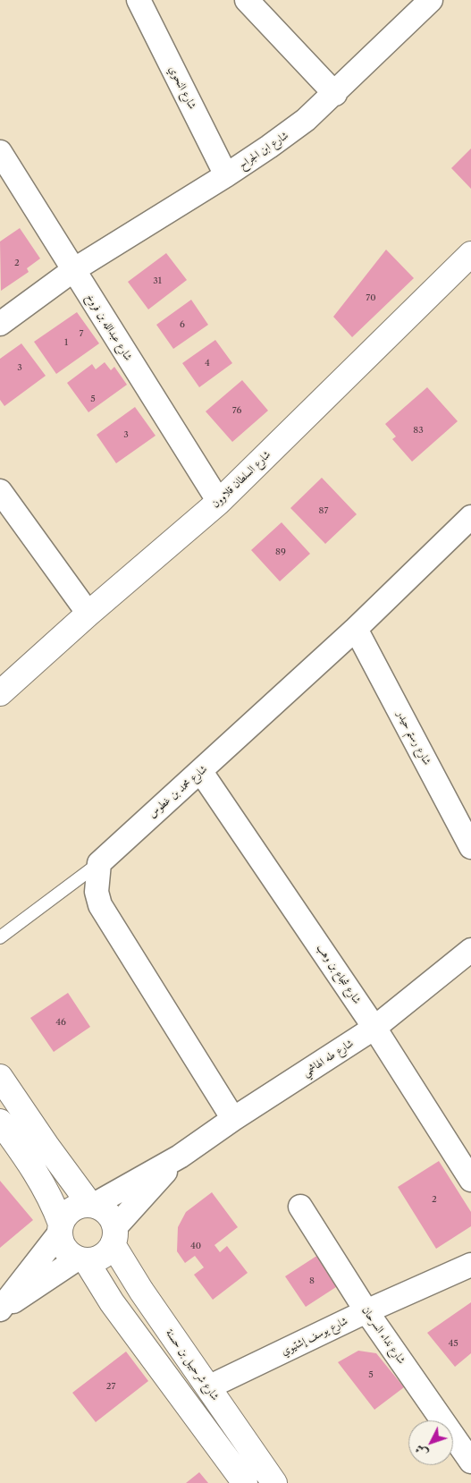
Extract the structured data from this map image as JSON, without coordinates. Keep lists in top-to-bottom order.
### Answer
{
  "streets": {
    "street": [
      "شارع النحوي",
      "شارع ابن الجراح",
      "شارع عبدالله بن فروخ",
      "شارع السلطان قلاوون",
      "شارع رستم حيدر",
      "شارع محمد بن غطوس",
      "شارع شجاع بن وهب",
      "شارع طه الهاشمي",
      "شارع نداء السرحان",
      "شارع يوسف إشتيوي",
      "شارع شرحبيل بن حسنة"
    ]
  },
  "crossings": [
    ["شارع النحوي", "شارع ابن الجراح"],
    ["شارع ابن الجراح", "شارع عبدالله بن فروخ"],
    ["شارع عبدالله بن فروخ", "شارع السلطان قلاوون"],
    ["شارع رستم حيدر", "شارع محمد بن غطوس"],
    ["شارع محمد بن غطوس", "شارع شجاع بن وهب"],
    ["شارع شجاع بن وهب", "شارع طه الهاشمي"],
    ["شارع طه الهاشمي", "شارع شرحبيل بن حسنة"],
    ["شارع نداء السرحان", "شارع يوسف إشتيوي"],
    ["شارع يوسف إشتيوي", "شارع شرحبيل بن حسنة"]
  ],
  "house_numbers": [
    "2",
    "31",
    "70",
    "6",
    "7",
    "1",
    "4",
    "3",
    "5",
    "76",
    "83",
    "3",
    "87",
    "89",
    "46",
    "2",
    "40",
    "8",
    "45",
    "5",
    "27"
  ],
  "north": "bottom left"
}
